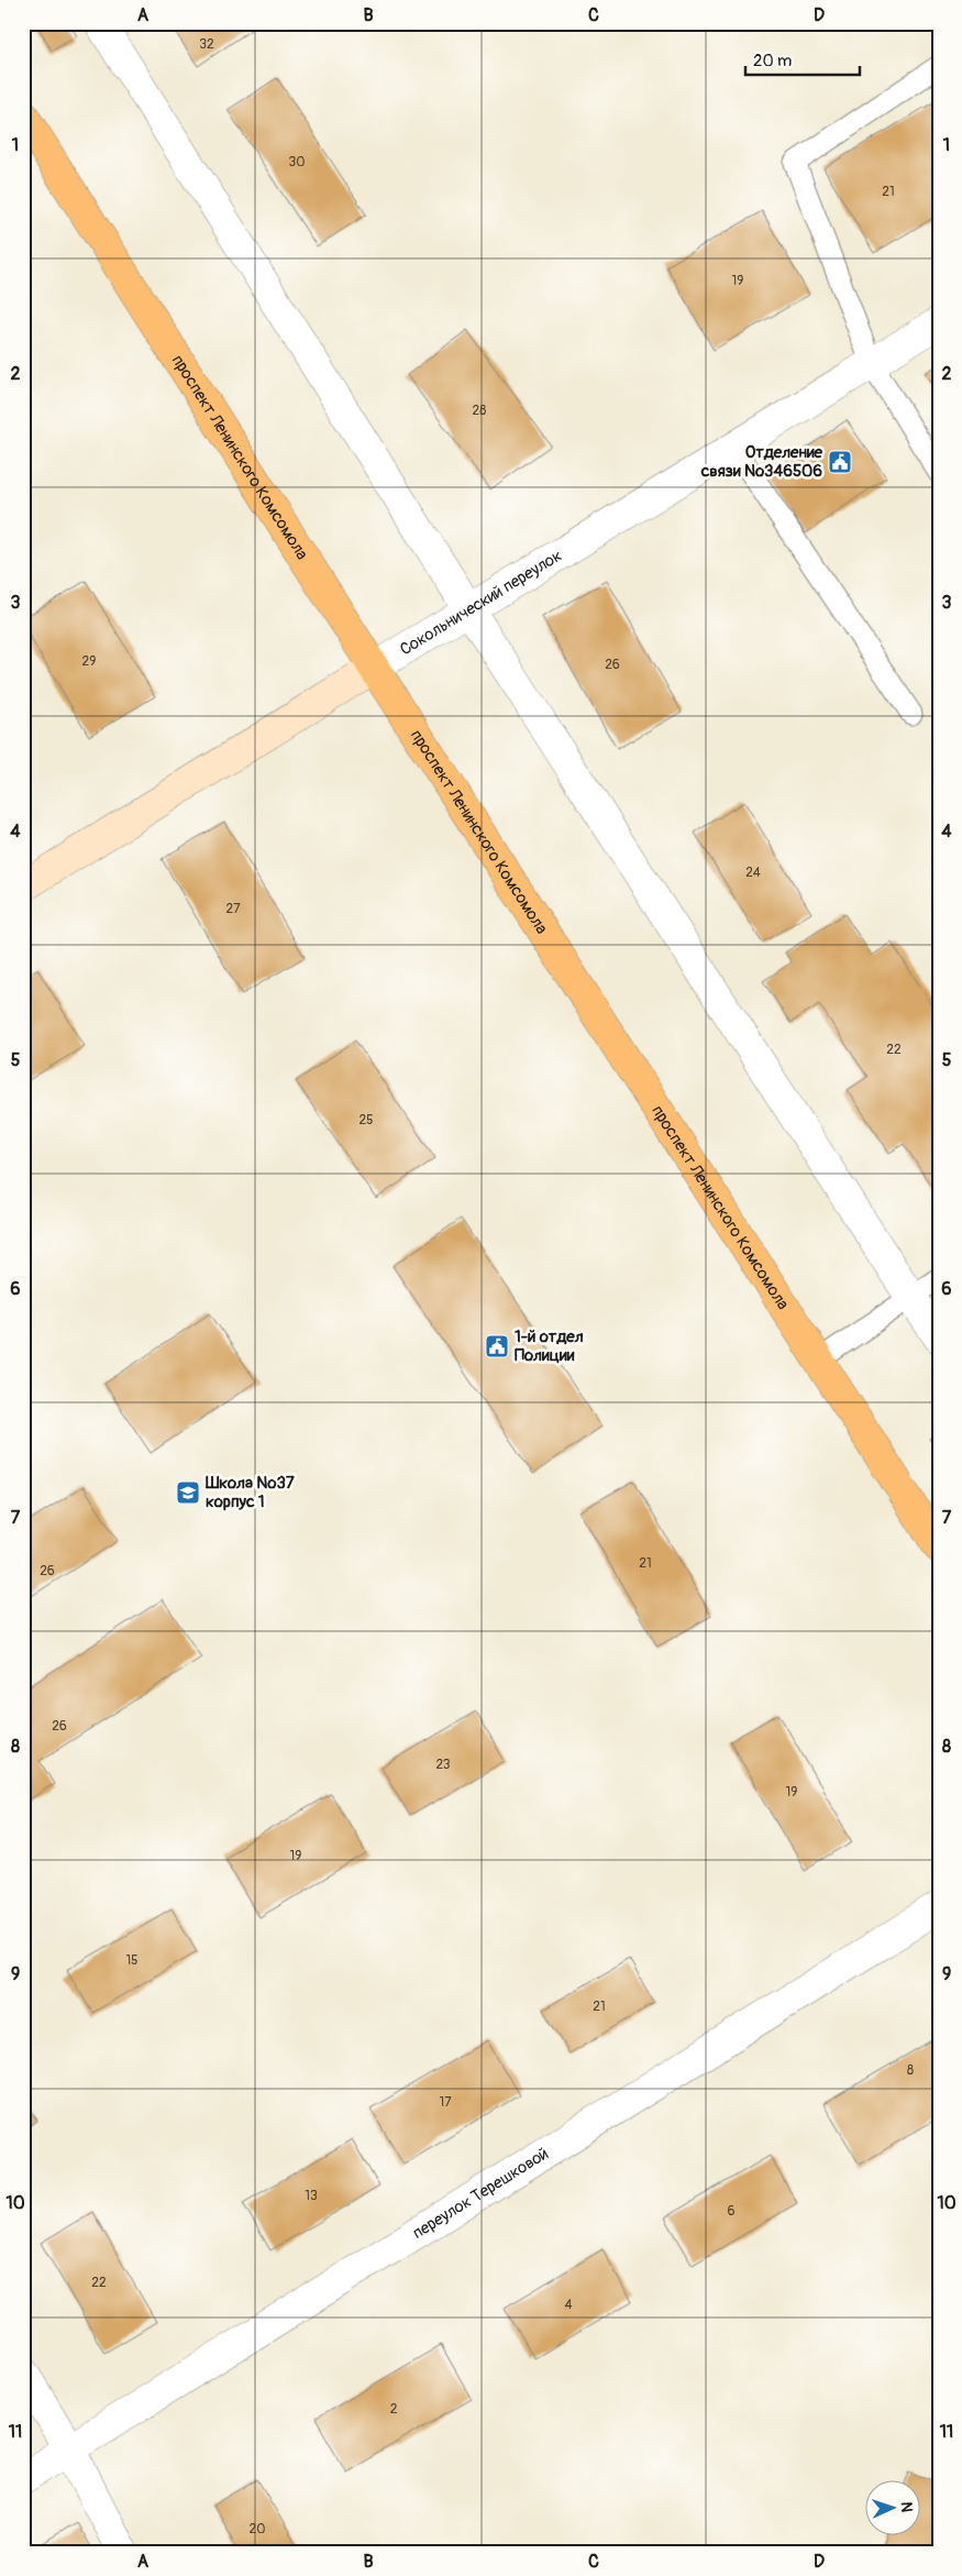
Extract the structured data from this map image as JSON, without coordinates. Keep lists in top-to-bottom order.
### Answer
{
  "streets": {
    "main road": ["проспект Ленинского Комсомола"],
    "street": ["Сокольнический переулок", "переулок Терешковой"]
  },
  "crossings": [
    ["проспект Ленинского Комсомола", "Сокольнический переулок"]
  ],
  "places": {
    "public building": ["Отделение связи №346506", "1-й отдел Полиции"],
    "school or university": ["Школа №37 корпус 1"]
  },
  "house_numbers": [
    "32",
    "30",
    "21",
    "19",
    "28",
    "29",
    "26",
    "24",
    "27",
    "22",
    "25",
    "21",
    "26",
    "26",
    "23",
    "19",
    "19",
    "15",
    "21",
    "8",
    "17",
    "13",
    "6",
    "22",
    "4",
    "2",
    "20"
  ],
  "scale_bar": "20 m",
  "north": "right",
  "grid": {
    "columns": [
      "A",
      "B",
      "C",
      "D"
    ],
    "rows": [
      "1",
      "2",
      "3",
      "4",
      "5",
      "6",
      "7",
      "8",
      "9",
      "10",
      "11"
    ]
  }
}
